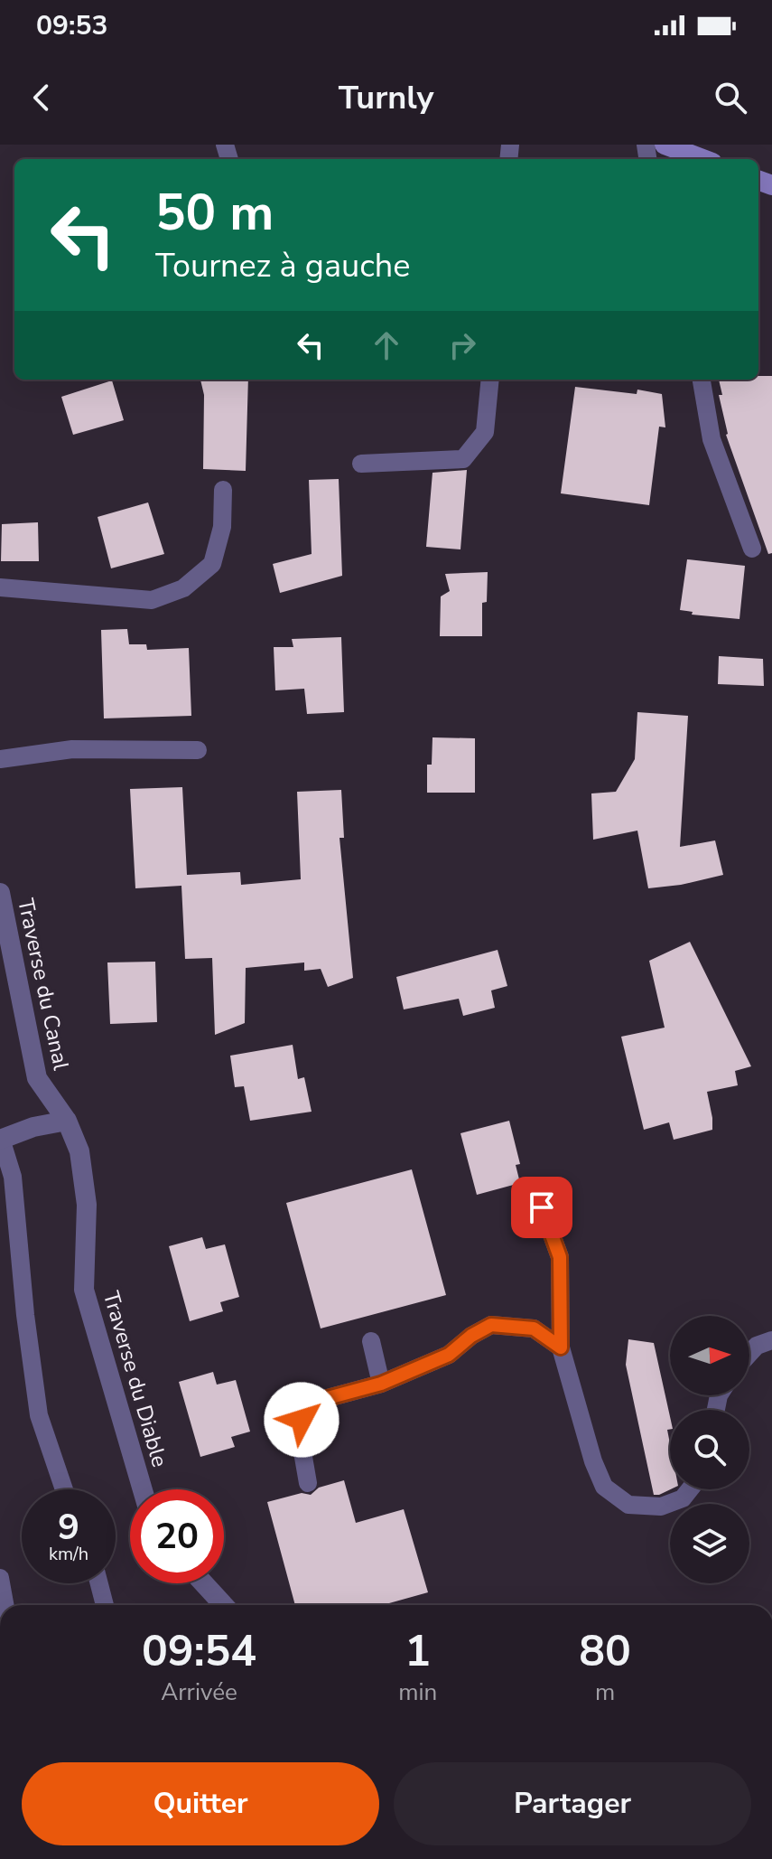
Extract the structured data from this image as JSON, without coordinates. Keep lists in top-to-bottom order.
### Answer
{
  "streets": {
    "street": ["Traverse du Canal", "Traverse du Diable"]
  },
  "crossings": [
    ["Traverse du Canal", "Traverse du Diable"]
  ],
  "north": "right",
  "page": {
    "status": "09:53",
    "header": "Turnly",
    "turn": ["50 m", "Tournez à gauche"],
    "speed": "9 km/h",
    "limit": "20",
    "eta": [
      "09:54",
      "Arrivée",
      "1",
      "min",
      "80",
      "m"
    ],
    "buttons": ["Quitter", "Partager"]
  }
}
